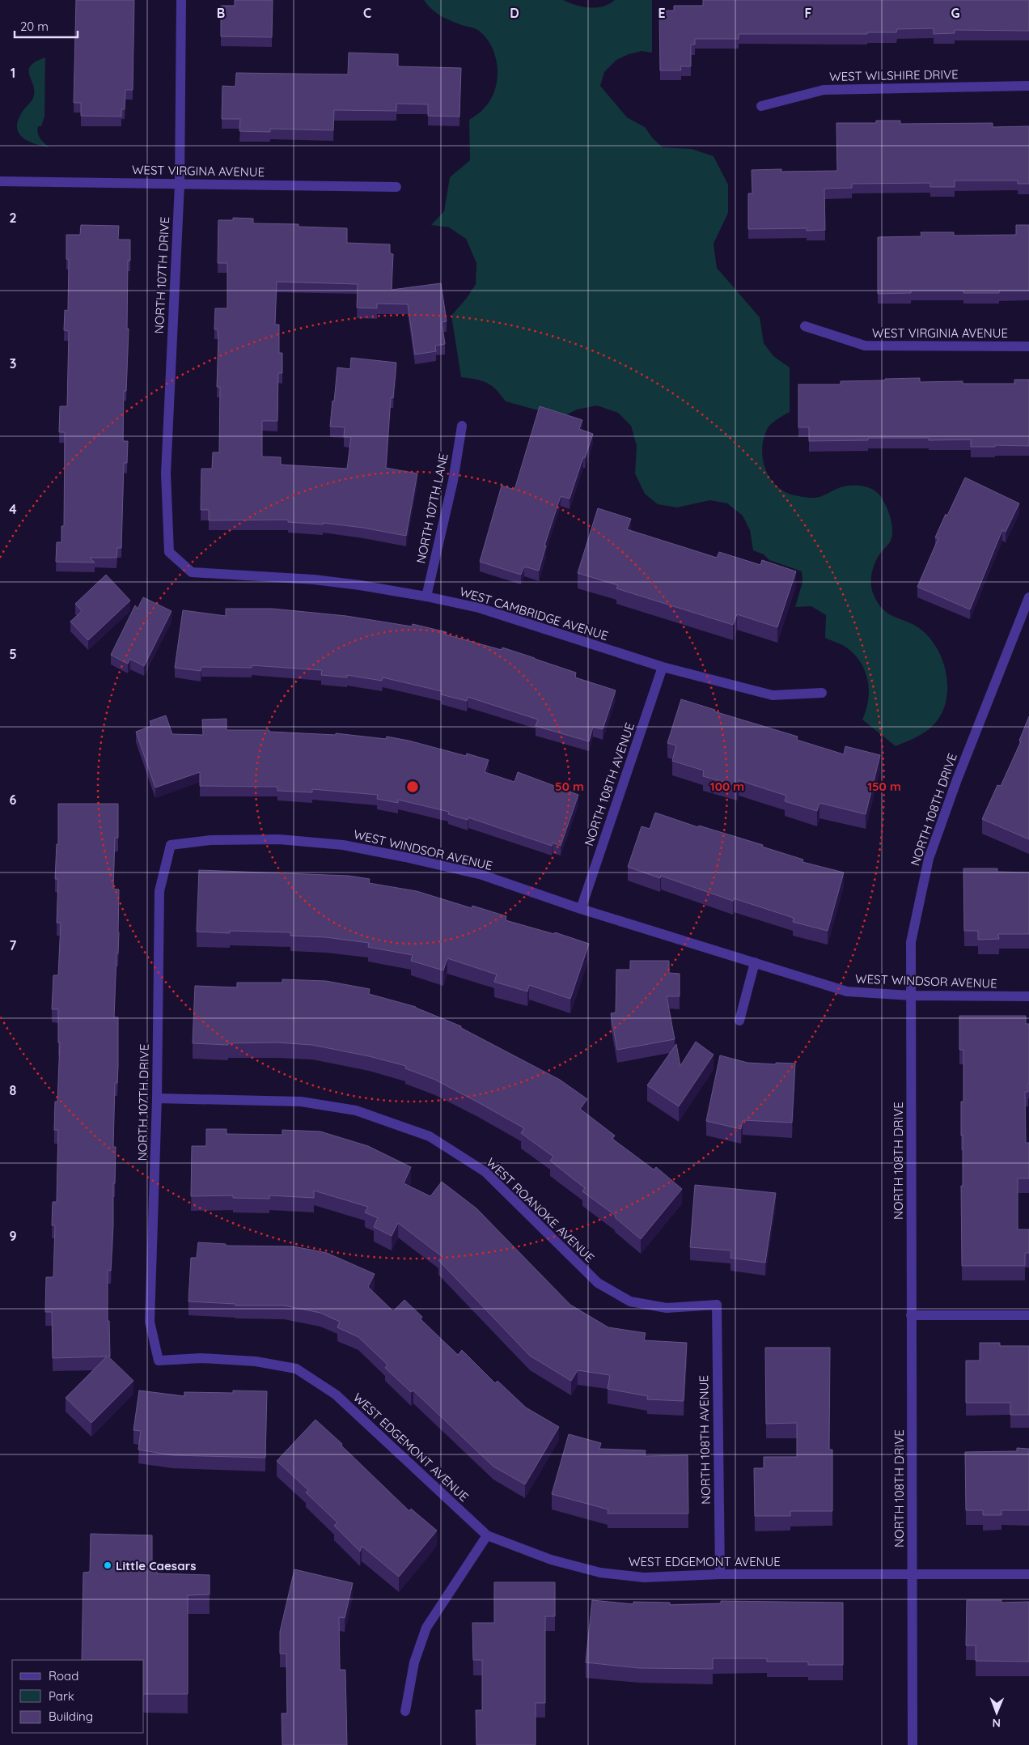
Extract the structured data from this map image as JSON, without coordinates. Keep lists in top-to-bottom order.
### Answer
{
  "streets": {
    "street": [
      "WEST WILSHIRE DRIVE",
      "WEST VIRGINA AVENUE",
      "NORTH 107TH DRIVE",
      "WEST VIRGINIA AVENUE",
      "NORTH 107TH LANE",
      "WEST CAMBRIDGE AVENUE",
      "NORTH 108TH AVENUE",
      "NORTH 108TH DRIVE",
      "WEST WINDSOR AVENUE",
      "WEST ROANOKE AVENUE",
      "WEST EDGEMONT AVENUE"
    ]
  },
  "crossings": [
    ["WEST VIRGINA AVENUE", "NORTH 107TH DRIVE"],
    ["NORTH 107TH DRIVE", "WEST CAMBRIDGE AVENUE"],
    ["NORTH 107TH DRIVE", "WEST WINDSOR AVENUE"],
    ["NORTH 107TH DRIVE", "WEST ROANOKE AVENUE"],
    ["NORTH 107TH DRIVE", "WEST EDGEMONT AVENUE"],
    ["NORTH 107TH LANE", "WEST CAMBRIDGE AVENUE"],
    ["WEST CAMBRIDGE AVENUE", "NORTH 108TH AVENUE"],
    ["NORTH 108TH AVENUE", "WEST WINDSOR AVENUE"],
    ["NORTH 108TH AVENUE", "WEST ROANOKE AVENUE"],
    ["NORTH 108TH AVENUE", "WEST EDGEMONT AVENUE"],
    ["NORTH 108TH DRIVE", "WEST WINDSOR AVENUE"],
    ["NORTH 108TH DRIVE", "WEST EDGEMONT AVENUE"]
  ],
  "places": ["Little Caesars"],
  "legend": ["Road", "Park", "Building"],
  "scale_bar": "20 m",
  "north": "bottom",
  "grid": {
    "columns": [
      "B",
      "C",
      "D",
      "E",
      "F",
      "G"
    ],
    "rows": [
      "1",
      "2",
      "3",
      "4",
      "5",
      "6",
      "7",
      "8",
      "9"
    ]
  },
  "rings": ["50 m", "100 m", "150 m"]
}
